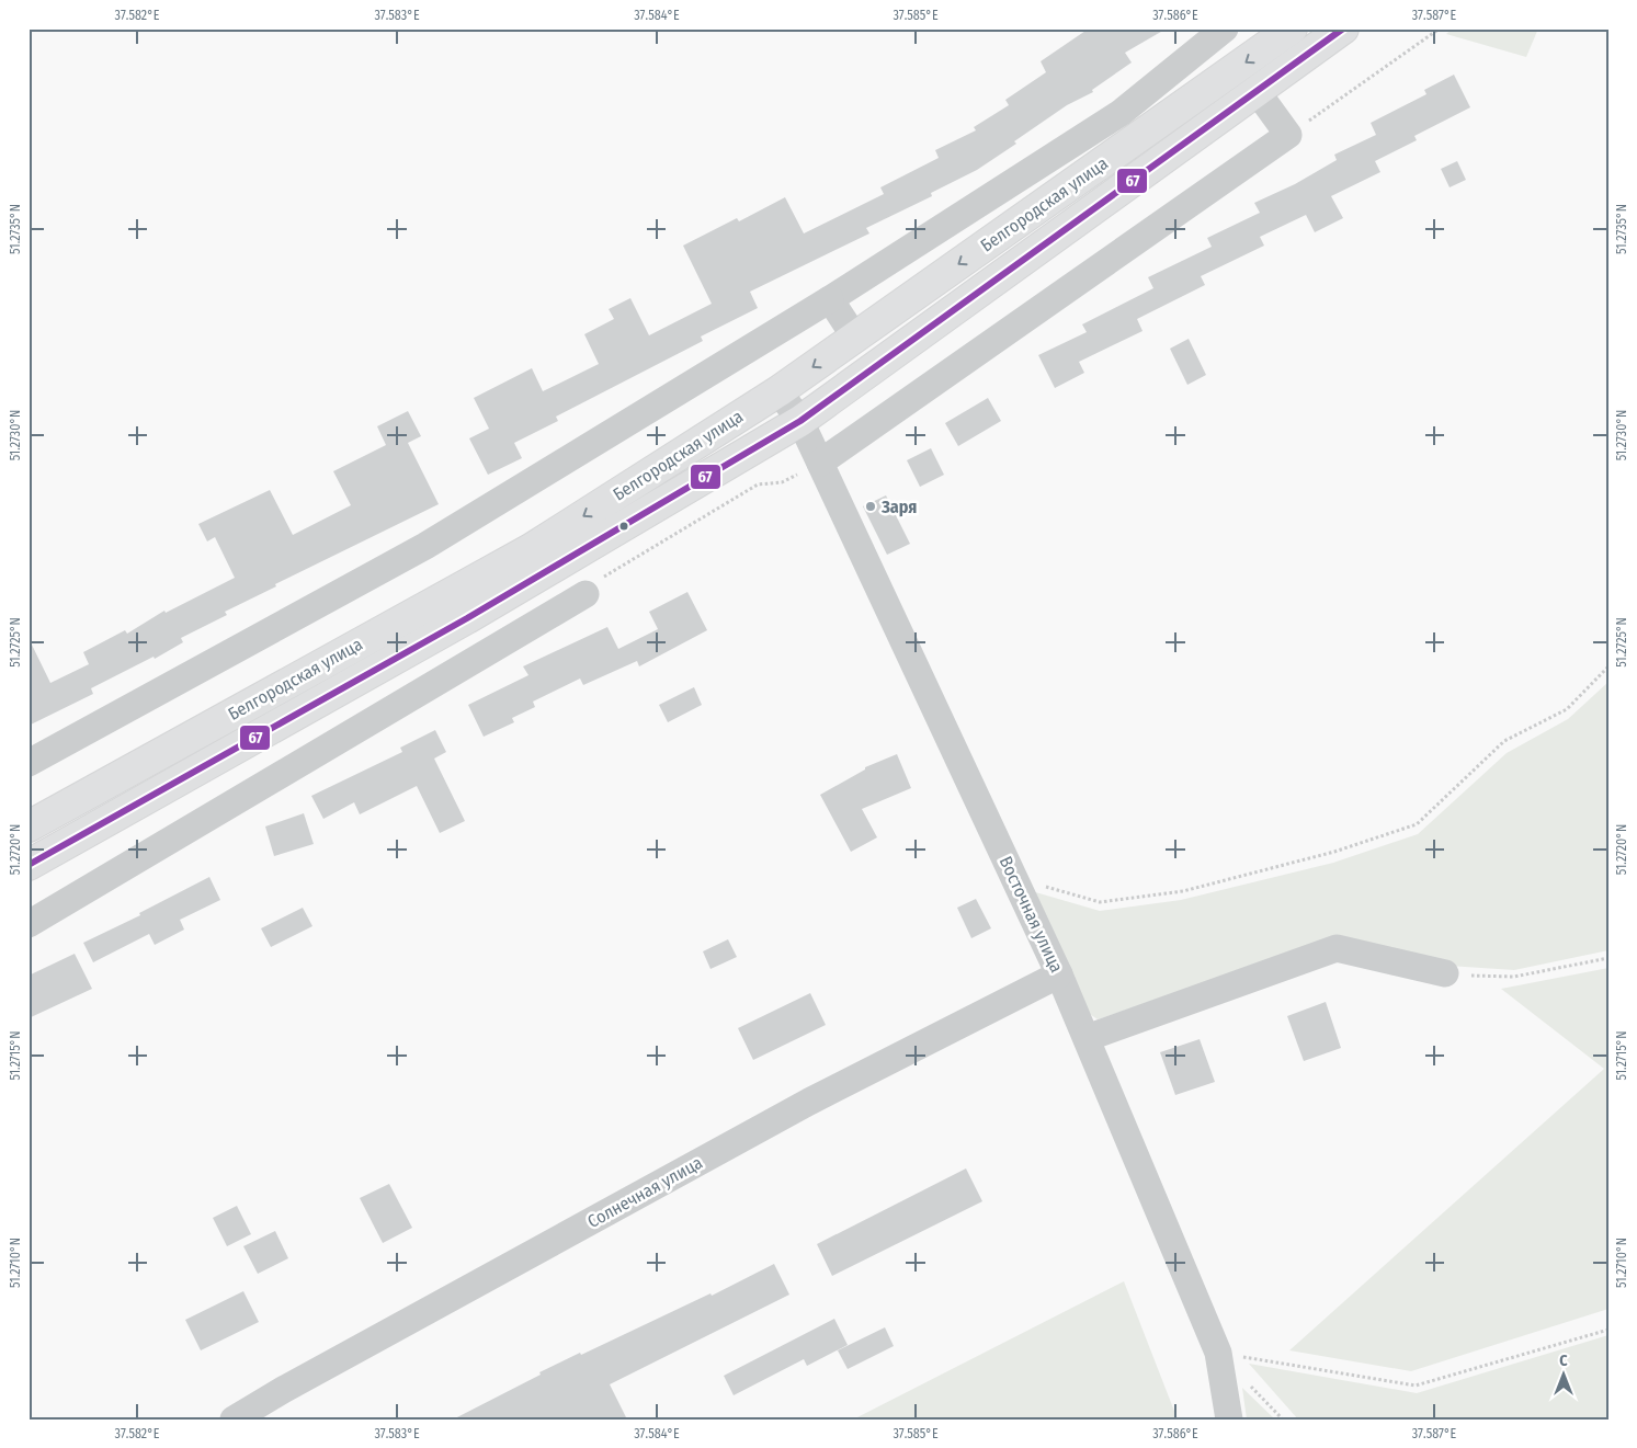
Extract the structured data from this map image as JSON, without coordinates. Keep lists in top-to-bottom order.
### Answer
{
  "streets": {
    "main road": ["Белгородская улица"],
    "street": ["Восточная улица", "Солнечная улица"]
  },
  "crossings": [
    ["Белгородская улица", "Восточная улица"],
    ["Восточная улица", "Солнечная улица"]
  ],
  "places": ["Заря"],
  "lines": ["transit line 67"],
  "north": "top",
  "coordinates": [
    "37.582°E",
    "37.583°E",
    "37.584°E",
    "37.585°E",
    "37.586°E",
    "37.587°E",
    "51.2735°N",
    "51.2730°N",
    "51.2725°N",
    "51.2720°N",
    "51.2715°N",
    "51.2710°N"
  ]
}
